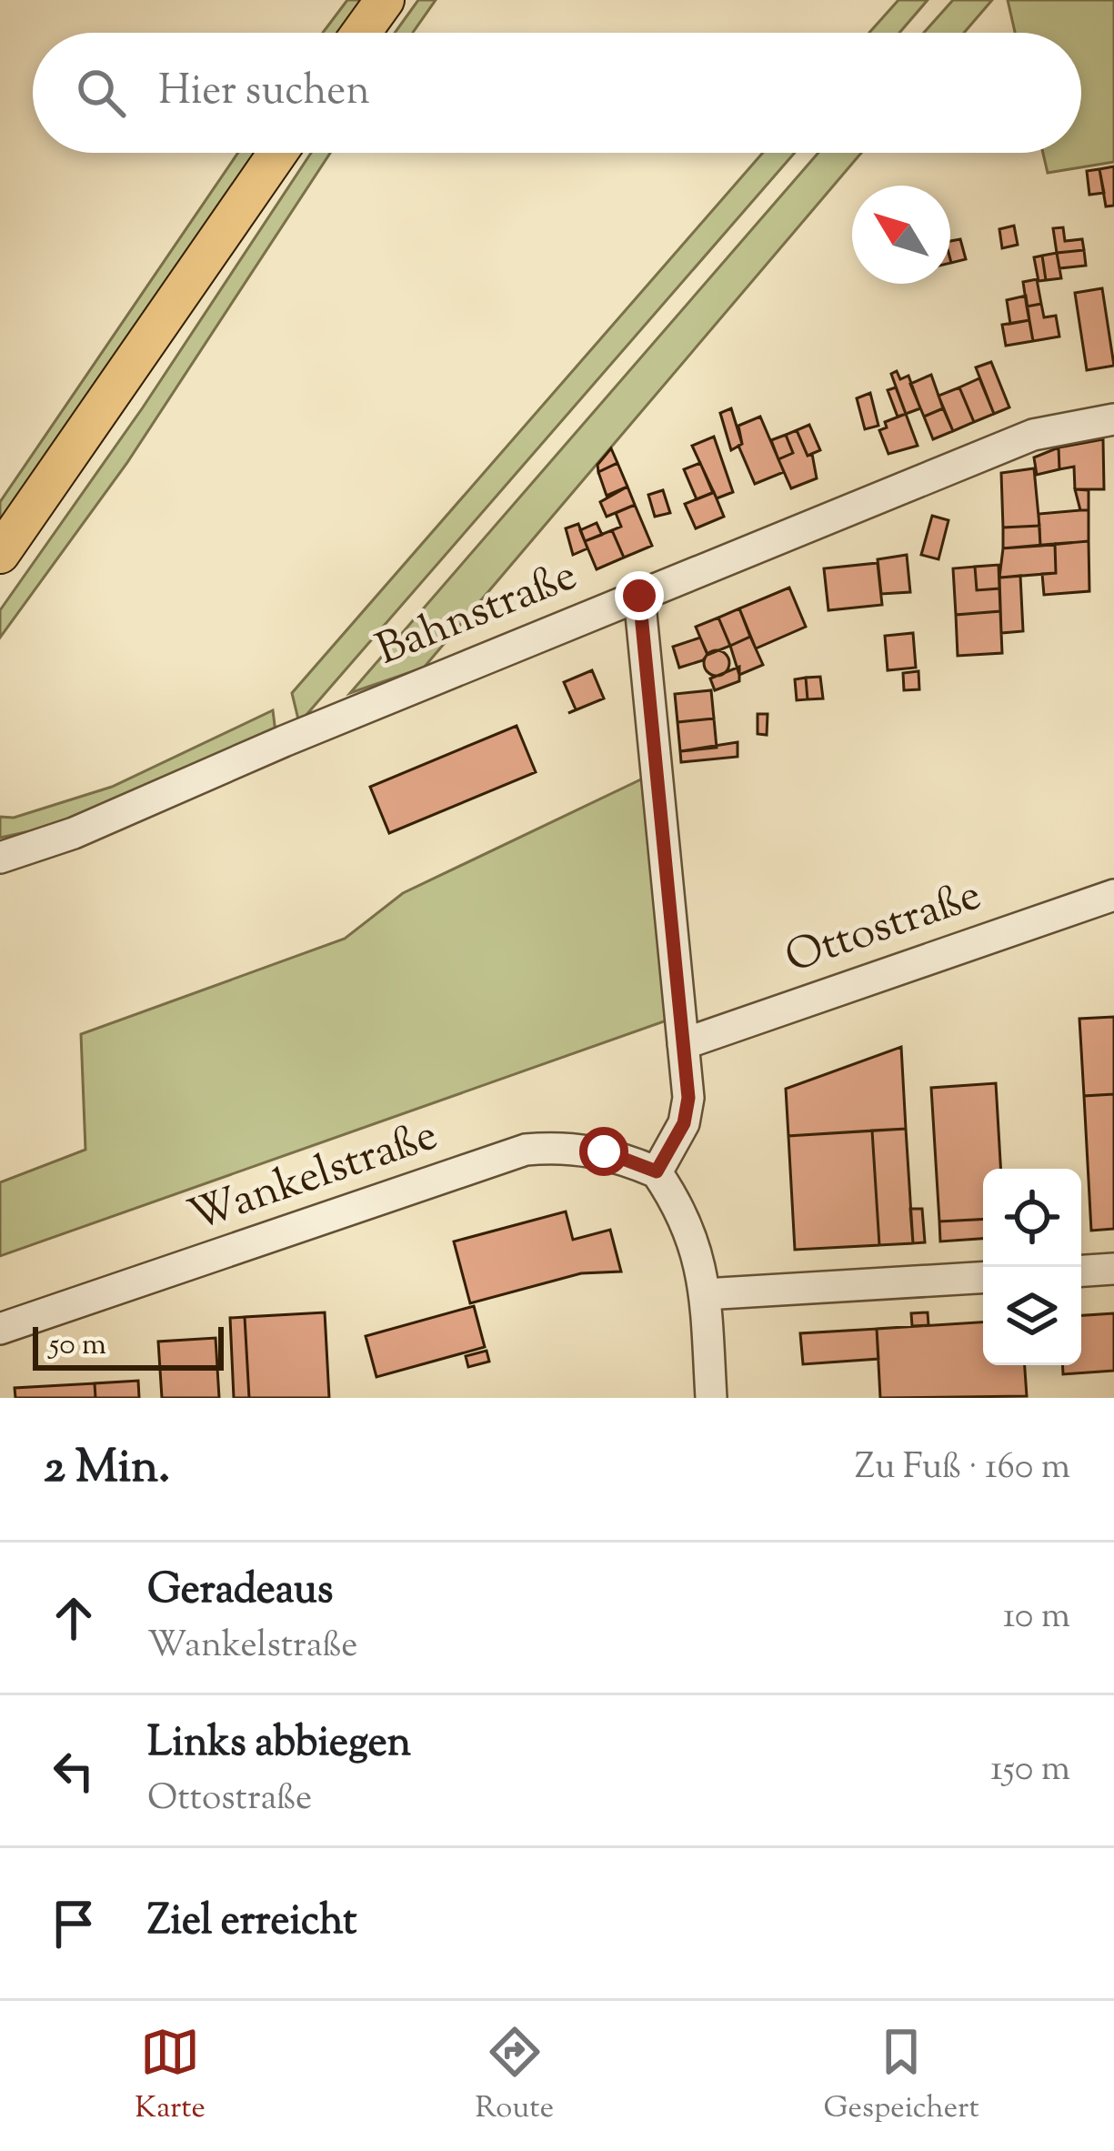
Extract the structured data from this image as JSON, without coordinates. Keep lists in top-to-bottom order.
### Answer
{
  "streets": {
    "street": ["Bahnstraße", "Ottostraße", "Wankelstraße"]
  },
  "scale_bar": "50 m",
  "north": "top left",
  "page": {
    "search": "Hier suchen",
    "scale": "50 m",
    "heading": ["2 Min.", "Zu Fuß · 160 m"],
    "list": [
      ["Geradeaus", "Wankelstraße", "10 m"],
      ["Links abbiegen", "Ottostraße", "150 m"],
      "Ziel erreicht"
    ],
    "nav": ["Karte", "Route", "Gespeichert"]
  }
}
